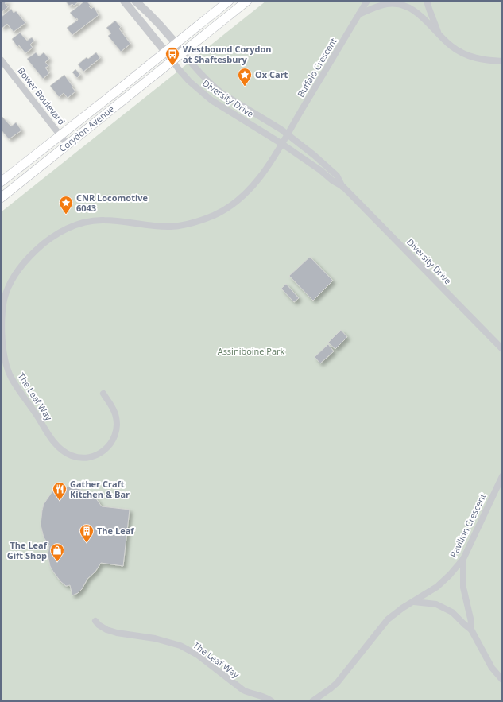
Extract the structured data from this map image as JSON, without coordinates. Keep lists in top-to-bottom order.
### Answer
{
  "streets": {
    "main road": ["Corydon Avenue"],
    "street": [
      "Buffalo Crescent",
      "Bower Boulevard",
      "Diversity Drive",
      "The Leaf Way",
      "Pavilion Crescent"
    ]
  },
  "crossings": [
    ["Buffalo Crescent", "Diversity Drive"],
    ["Buffalo Crescent", "The Leaf Way"],
    ["Bower Boulevard", "Corydon Avenue"],
    ["Diversity Drive", "Corydon Avenue"],
    ["Diversity Drive", "The Leaf Way"]
  ],
  "parks": ["Assiniboine Park"],
  "places": {
    "bus stop": ["Westbound Corydon at Shaftesbury"],
    "place": ["Ox Cart", "CNR Locomotive 6043"],
    "restaurant": ["Gather Craft Kitchen & Bar"],
    "building": ["The Leaf"],
    "shop": ["The Leaf Gift Shop"]
  }
}
